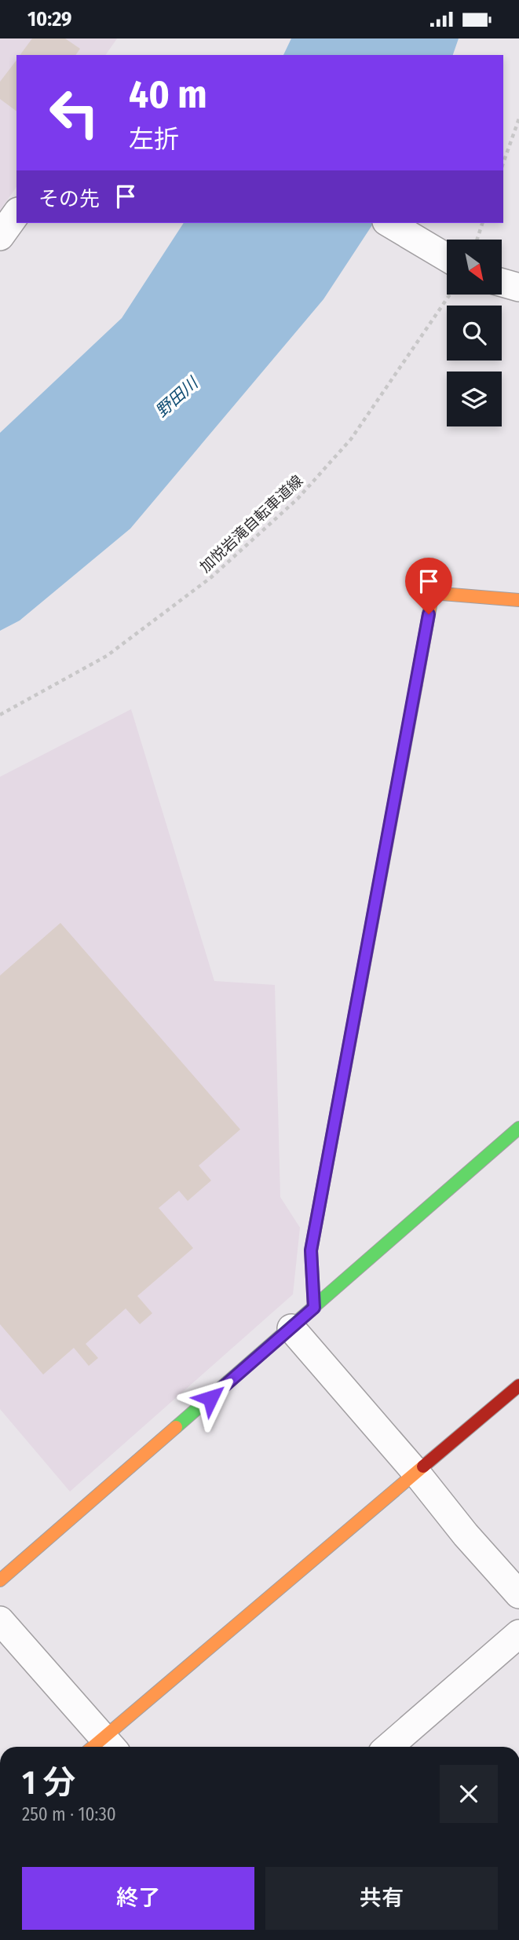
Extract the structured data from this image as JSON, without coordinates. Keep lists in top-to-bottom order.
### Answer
{
  "streets": {
    "path": ["加悦岩滝自転車道線"]
  },
  "water": ["野田川"],
  "north": "bottom right",
  "page": {
    "status": "10:29",
    "turn": ["40 m", "左折"],
    "then": "その先",
    "heading": ["1 分", "250 m · 10:30"],
    "buttons": ["終了", "共有"]
  }
}
